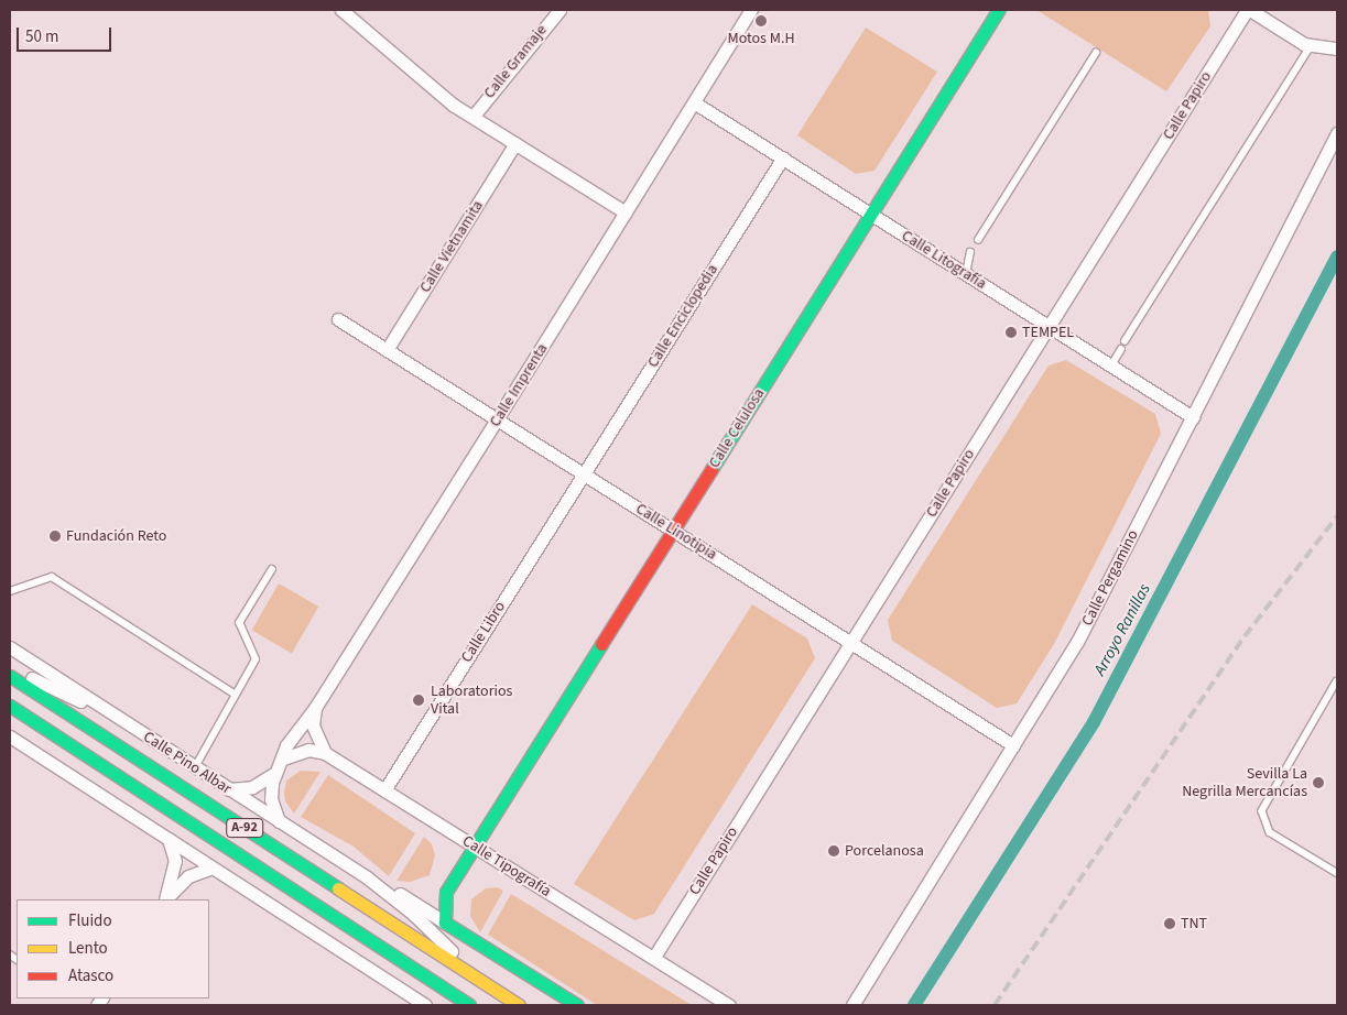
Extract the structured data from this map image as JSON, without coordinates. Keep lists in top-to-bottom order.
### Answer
{
  "streets": {
    "main road": ["Calle Celulosa", "A-92"],
    "street": [
      "Calle Gramaje",
      "Calle Papiro",
      "Calle Vietnamita",
      "Calle Litografía",
      "Calle Enciclopedia",
      "Calle Imprenta",
      "Calle Linotipia",
      "Calle Pergamino",
      "Calle Libro",
      "Calle Pino Albar",
      "Calle Tipografía"
    ]
  },
  "crossings": [
    ["Calle Papiro", "Calle Litografía"],
    ["Calle Papiro", "Calle Linotipia"],
    ["Calle Papiro", "Calle Tipografía"],
    ["Calle Vietnamita", "Calle Linotipia"],
    ["Calle Litografía", "Calle Enciclopedia"],
    ["Calle Litografía", "Calle Imprenta"],
    ["Calle Litografía", "Calle Celulosa"],
    ["Calle Litografía", "Calle Pergamino"],
    ["Calle Enciclopedia", "Calle Linotipia"],
    ["Calle Enciclopedia", "Calle Libro"],
    ["Calle Imprenta", "Calle Linotipia"],
    ["Calle Imprenta", "Calle Pino Albar"],
    ["Calle Celulosa", "Calle Linotipia"],
    ["Calle Celulosa", "Calle Tipografía"],
    ["Calle Linotipia", "Calle Pergamino"],
    ["Calle Linotipia", "Calle Libro"],
    ["Calle Libro", "Calle Tipografía"]
  ],
  "water": ["Arroyo Ranillas"],
  "places": [
    "Motos M.H",
    "TEMPEL",
    "Fundación Reto",
    "Laboratorios Vital",
    "Sevilla La Negrilla Mercancías",
    "Porcelanosa",
    "TNT"
  ],
  "legend": ["Fluido", "Lento", "Atasco"],
  "scale_bar": "50 m"
}
